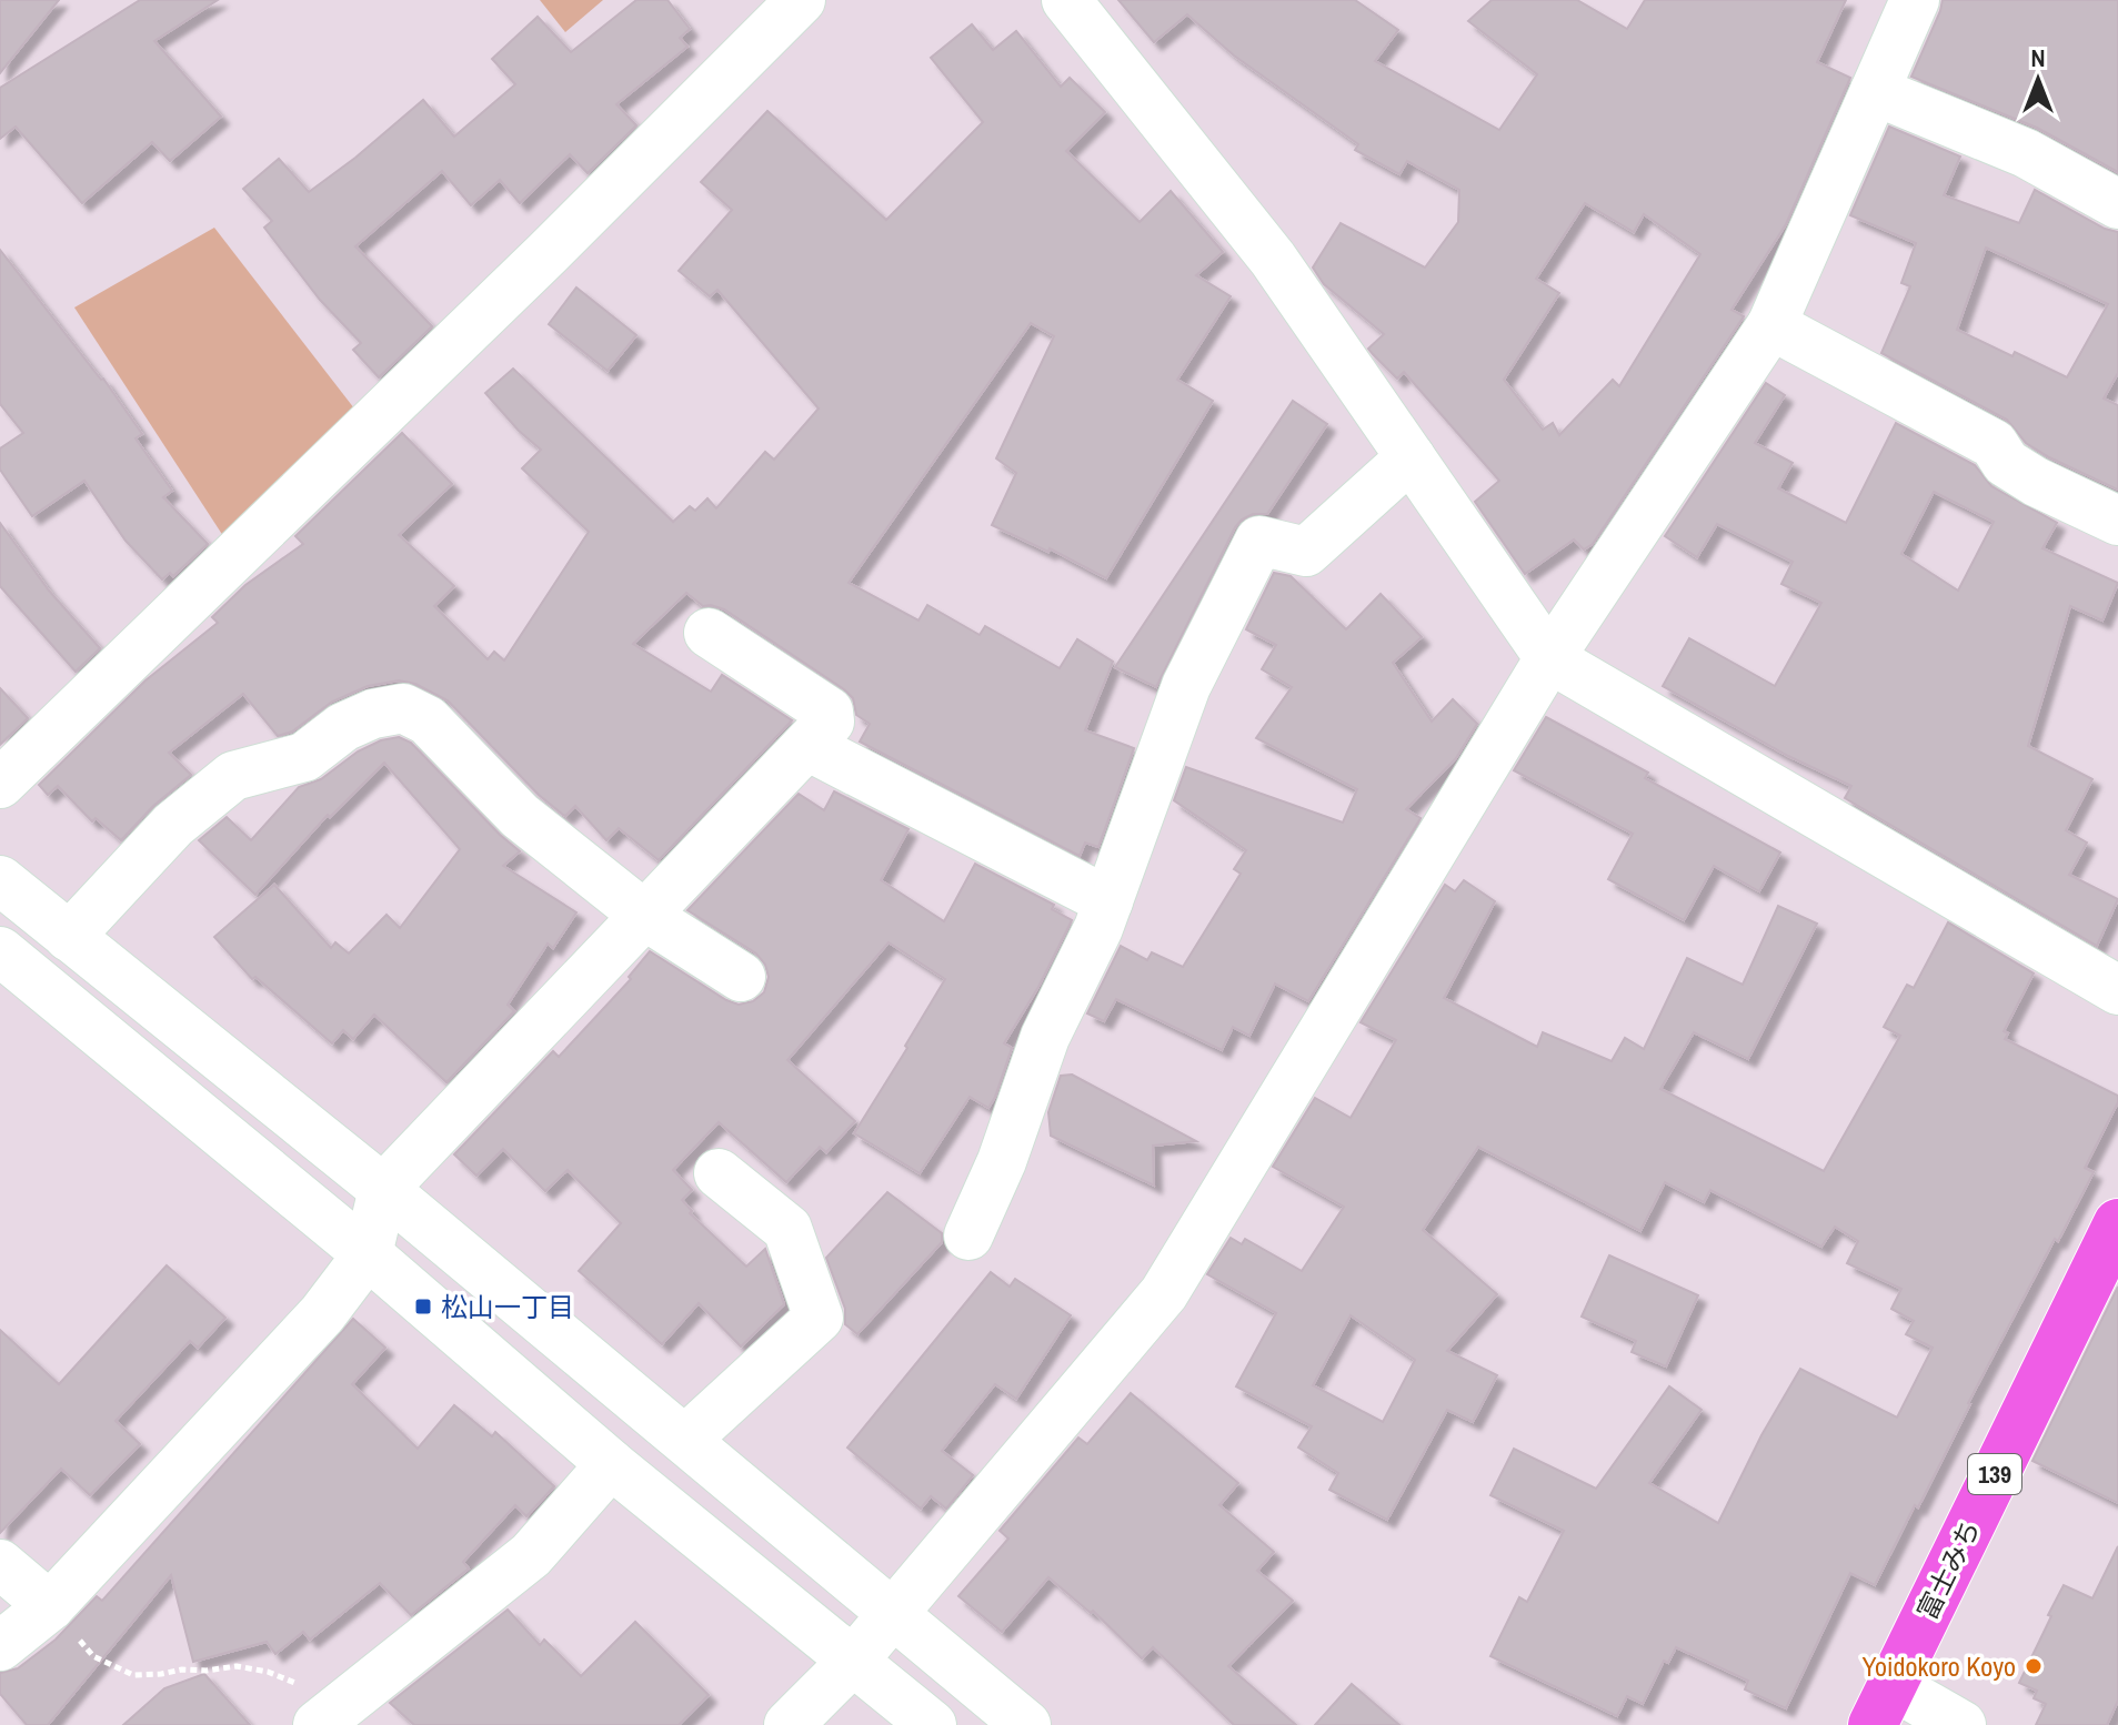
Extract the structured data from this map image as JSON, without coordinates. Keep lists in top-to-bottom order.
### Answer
{
  "streets": {
    "highway": ["139", "富士みち"]
  },
  "places": {
    "transit": ["松山一丁目"],
    "other": ["Yoidokoro Koyo"]
  },
  "north": "top"
}
